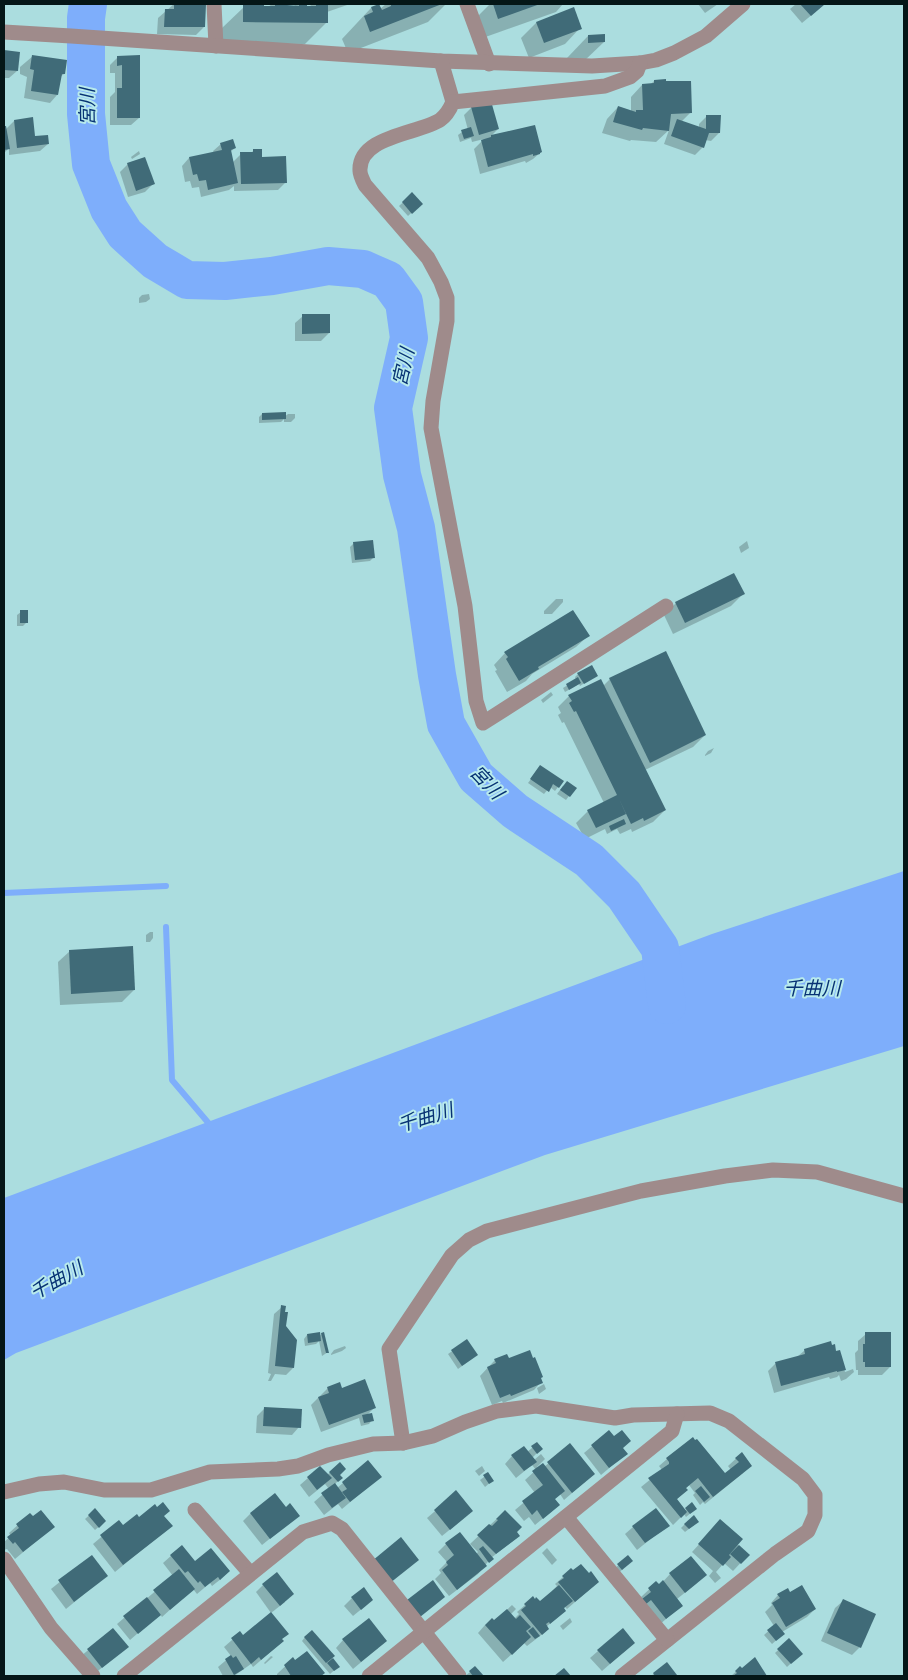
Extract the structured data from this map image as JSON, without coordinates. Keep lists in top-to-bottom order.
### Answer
{
  "water": ["宮川", "千曲川"]
}
